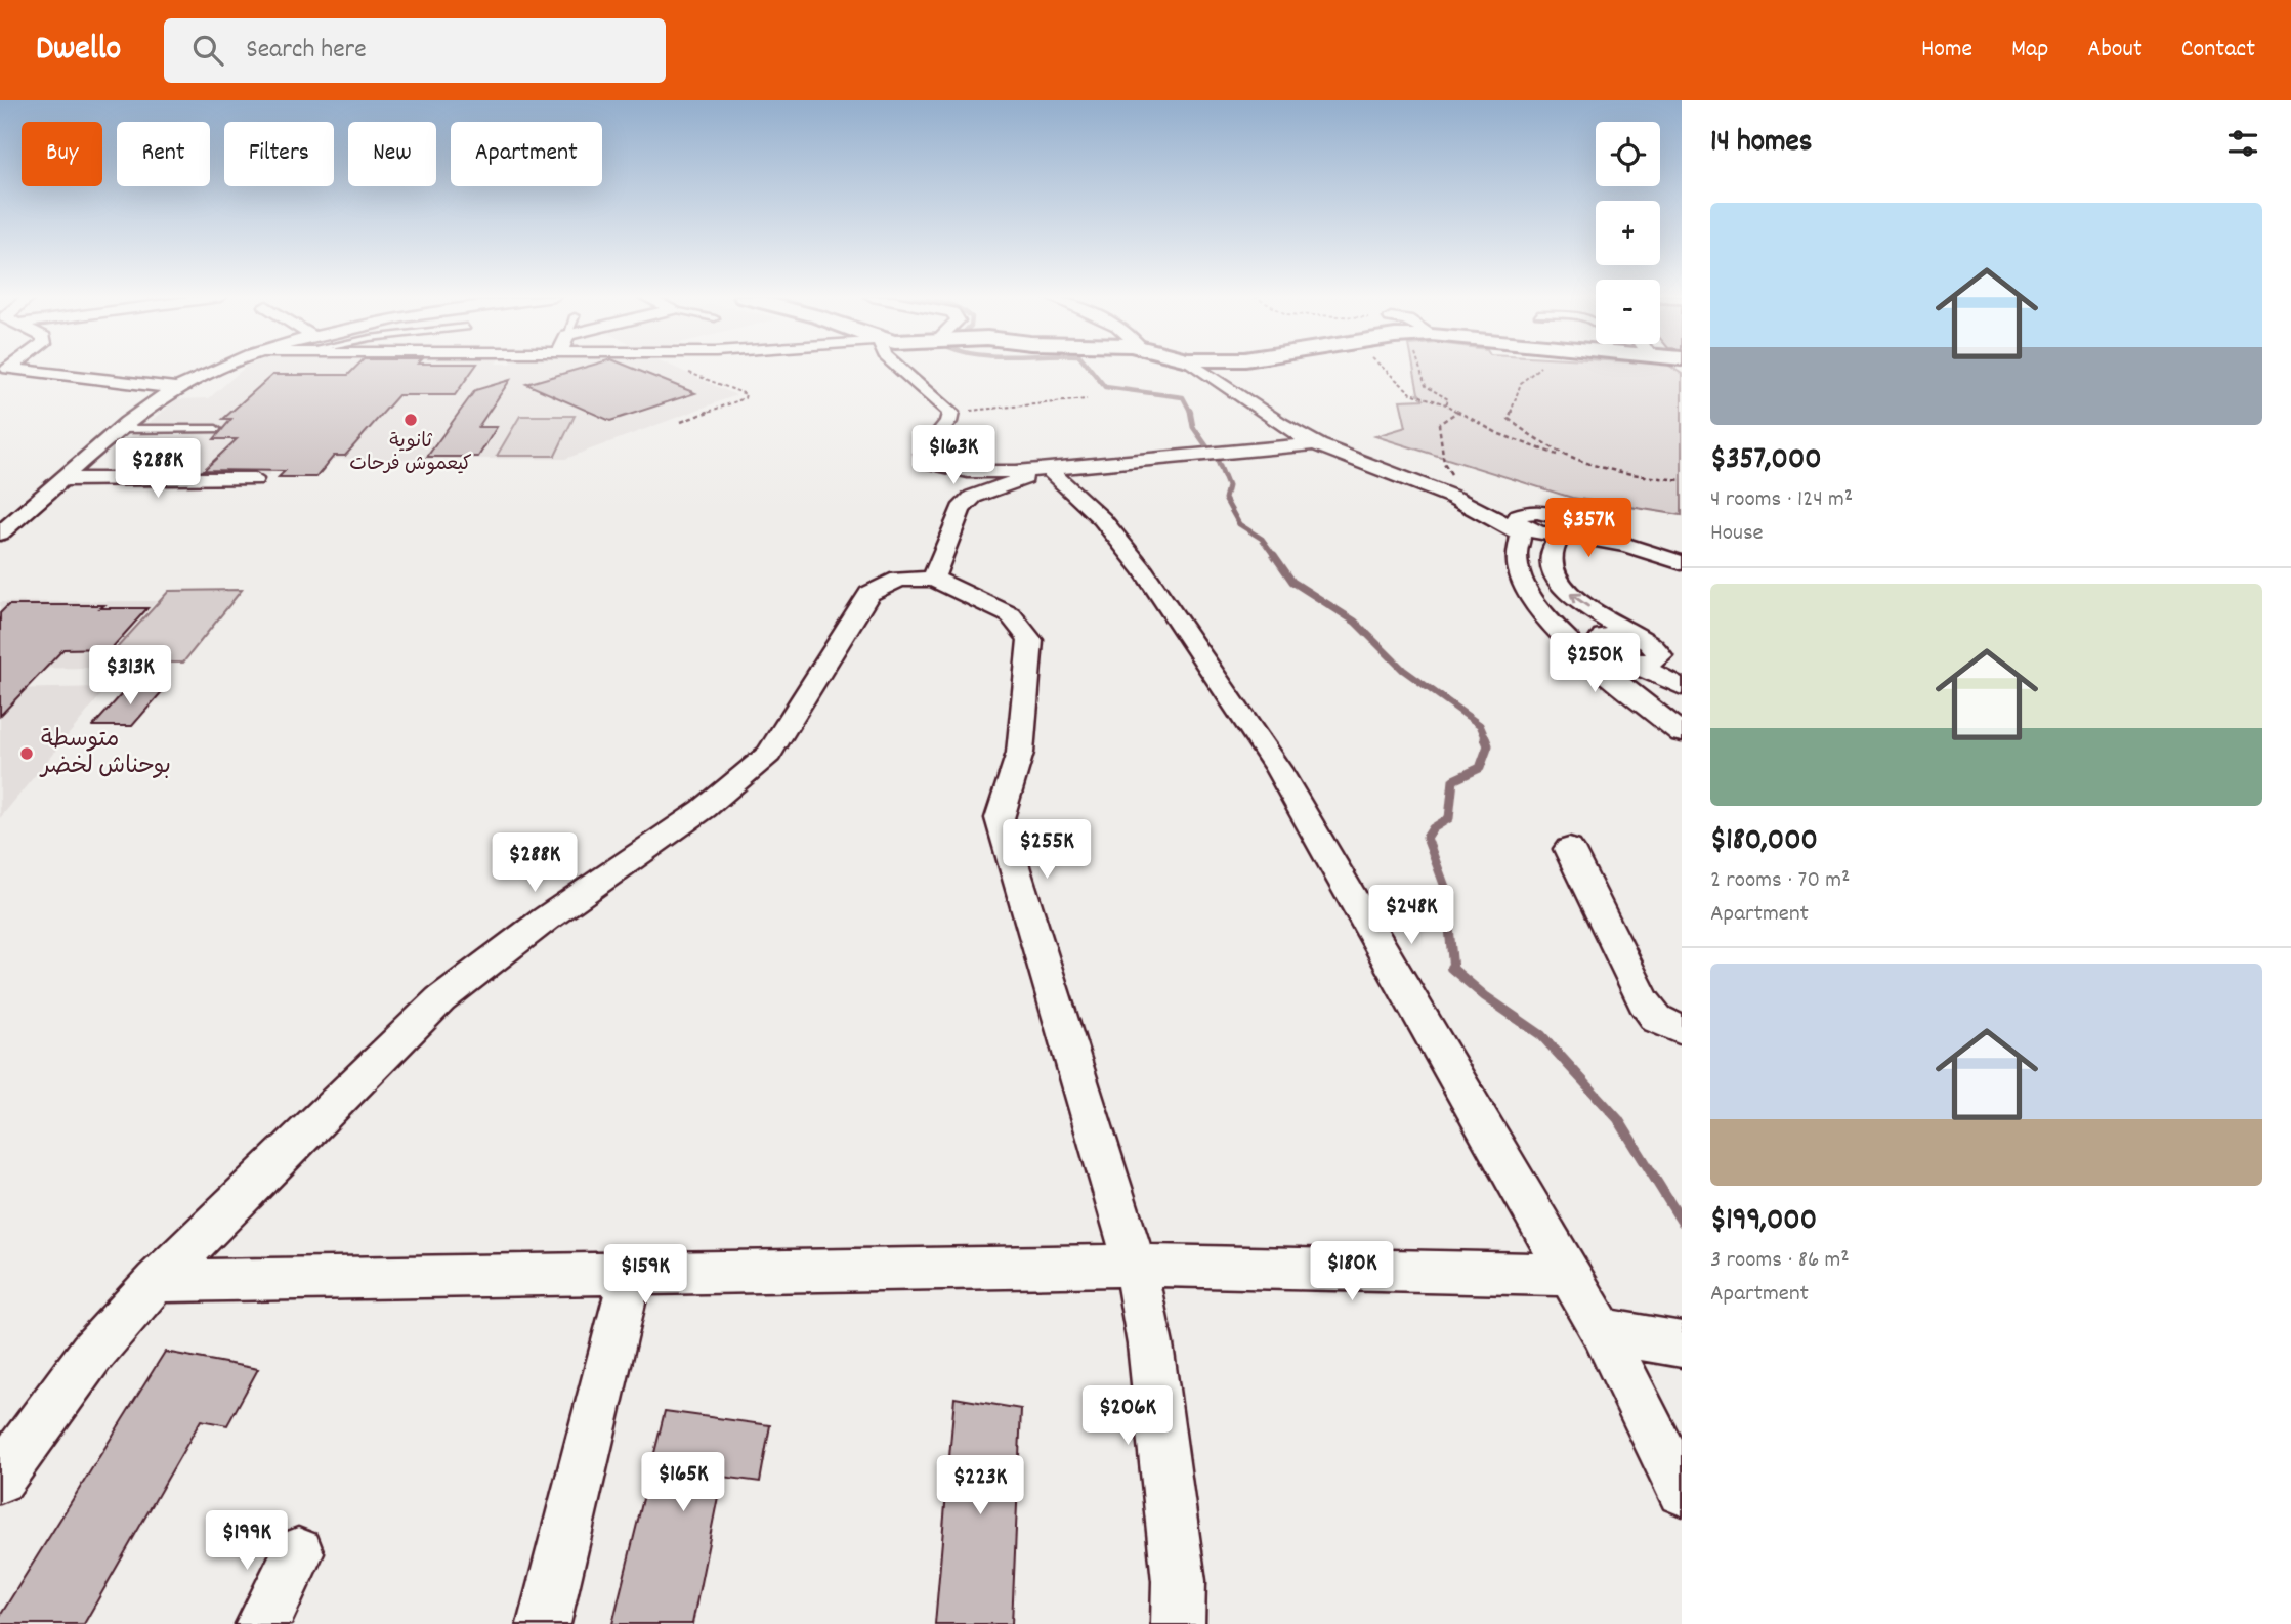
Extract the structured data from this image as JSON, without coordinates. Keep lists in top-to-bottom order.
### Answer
{
  "places": ["ثانوية كيعموش فرحات", "متوسطة بوحناش لخضر"],
  "page": {
    "header": "Dwello",
    "search": "Search here",
    "nav": [
      "Home",
      "Map",
      "About",
      "Contact"
    ],
    "heading": "14 homes",
    "map_buttons": ["+", "−"],
    "chip": [
      "Buy",
      "Rent",
      "Filters",
      "New",
      "Apartment"
    ],
    "list": [
      {
        "name": "$357,000",
        "note": "4 rooms · 124 m² · House"
      },
      {
        "name": "$180,000",
        "note": "2 rooms · 70 m² · Apartment"
      },
      {
        "name": "$199,000",
        "note": "3 rooms · 86 m² · Apartment"
      }
    ],
    "price": [
      "$163K",
      "$288K",
      "$357K",
      "$250K",
      "$313K",
      "$255K",
      "$288K",
      "$248K",
      "$180K",
      "$159K",
      "$206K",
      "$165K",
      "$223K",
      "$199K"
    ]
  }
}
